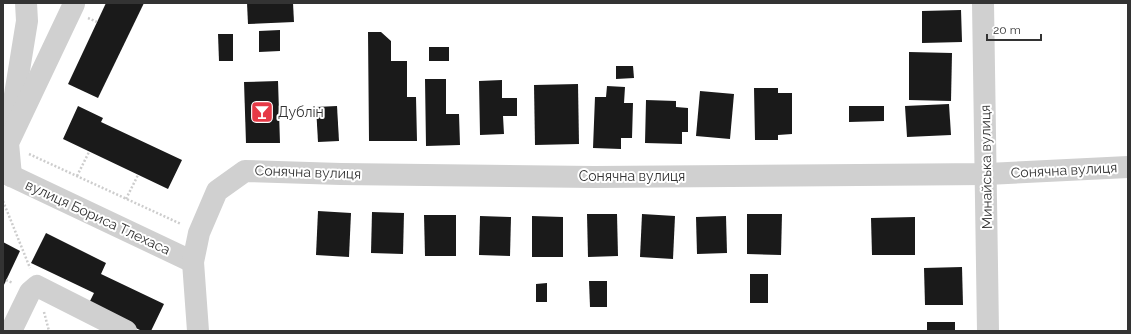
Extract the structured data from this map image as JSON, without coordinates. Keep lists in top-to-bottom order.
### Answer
{
  "streets": {
    "street": ["Минайська вулиця", "Сонячна вулиця", "вулиця Бориса Тлехаса"]
  },
  "crossings": [
    ["Минайська вулиця", "Сонячна вулиця"],
    ["Сонячна вулиця", "вулиця Бориса Тлехаса"]
  ],
  "places": {
    "bar": ["Дублін"]
  },
  "scale_bar": "20 m"
}
